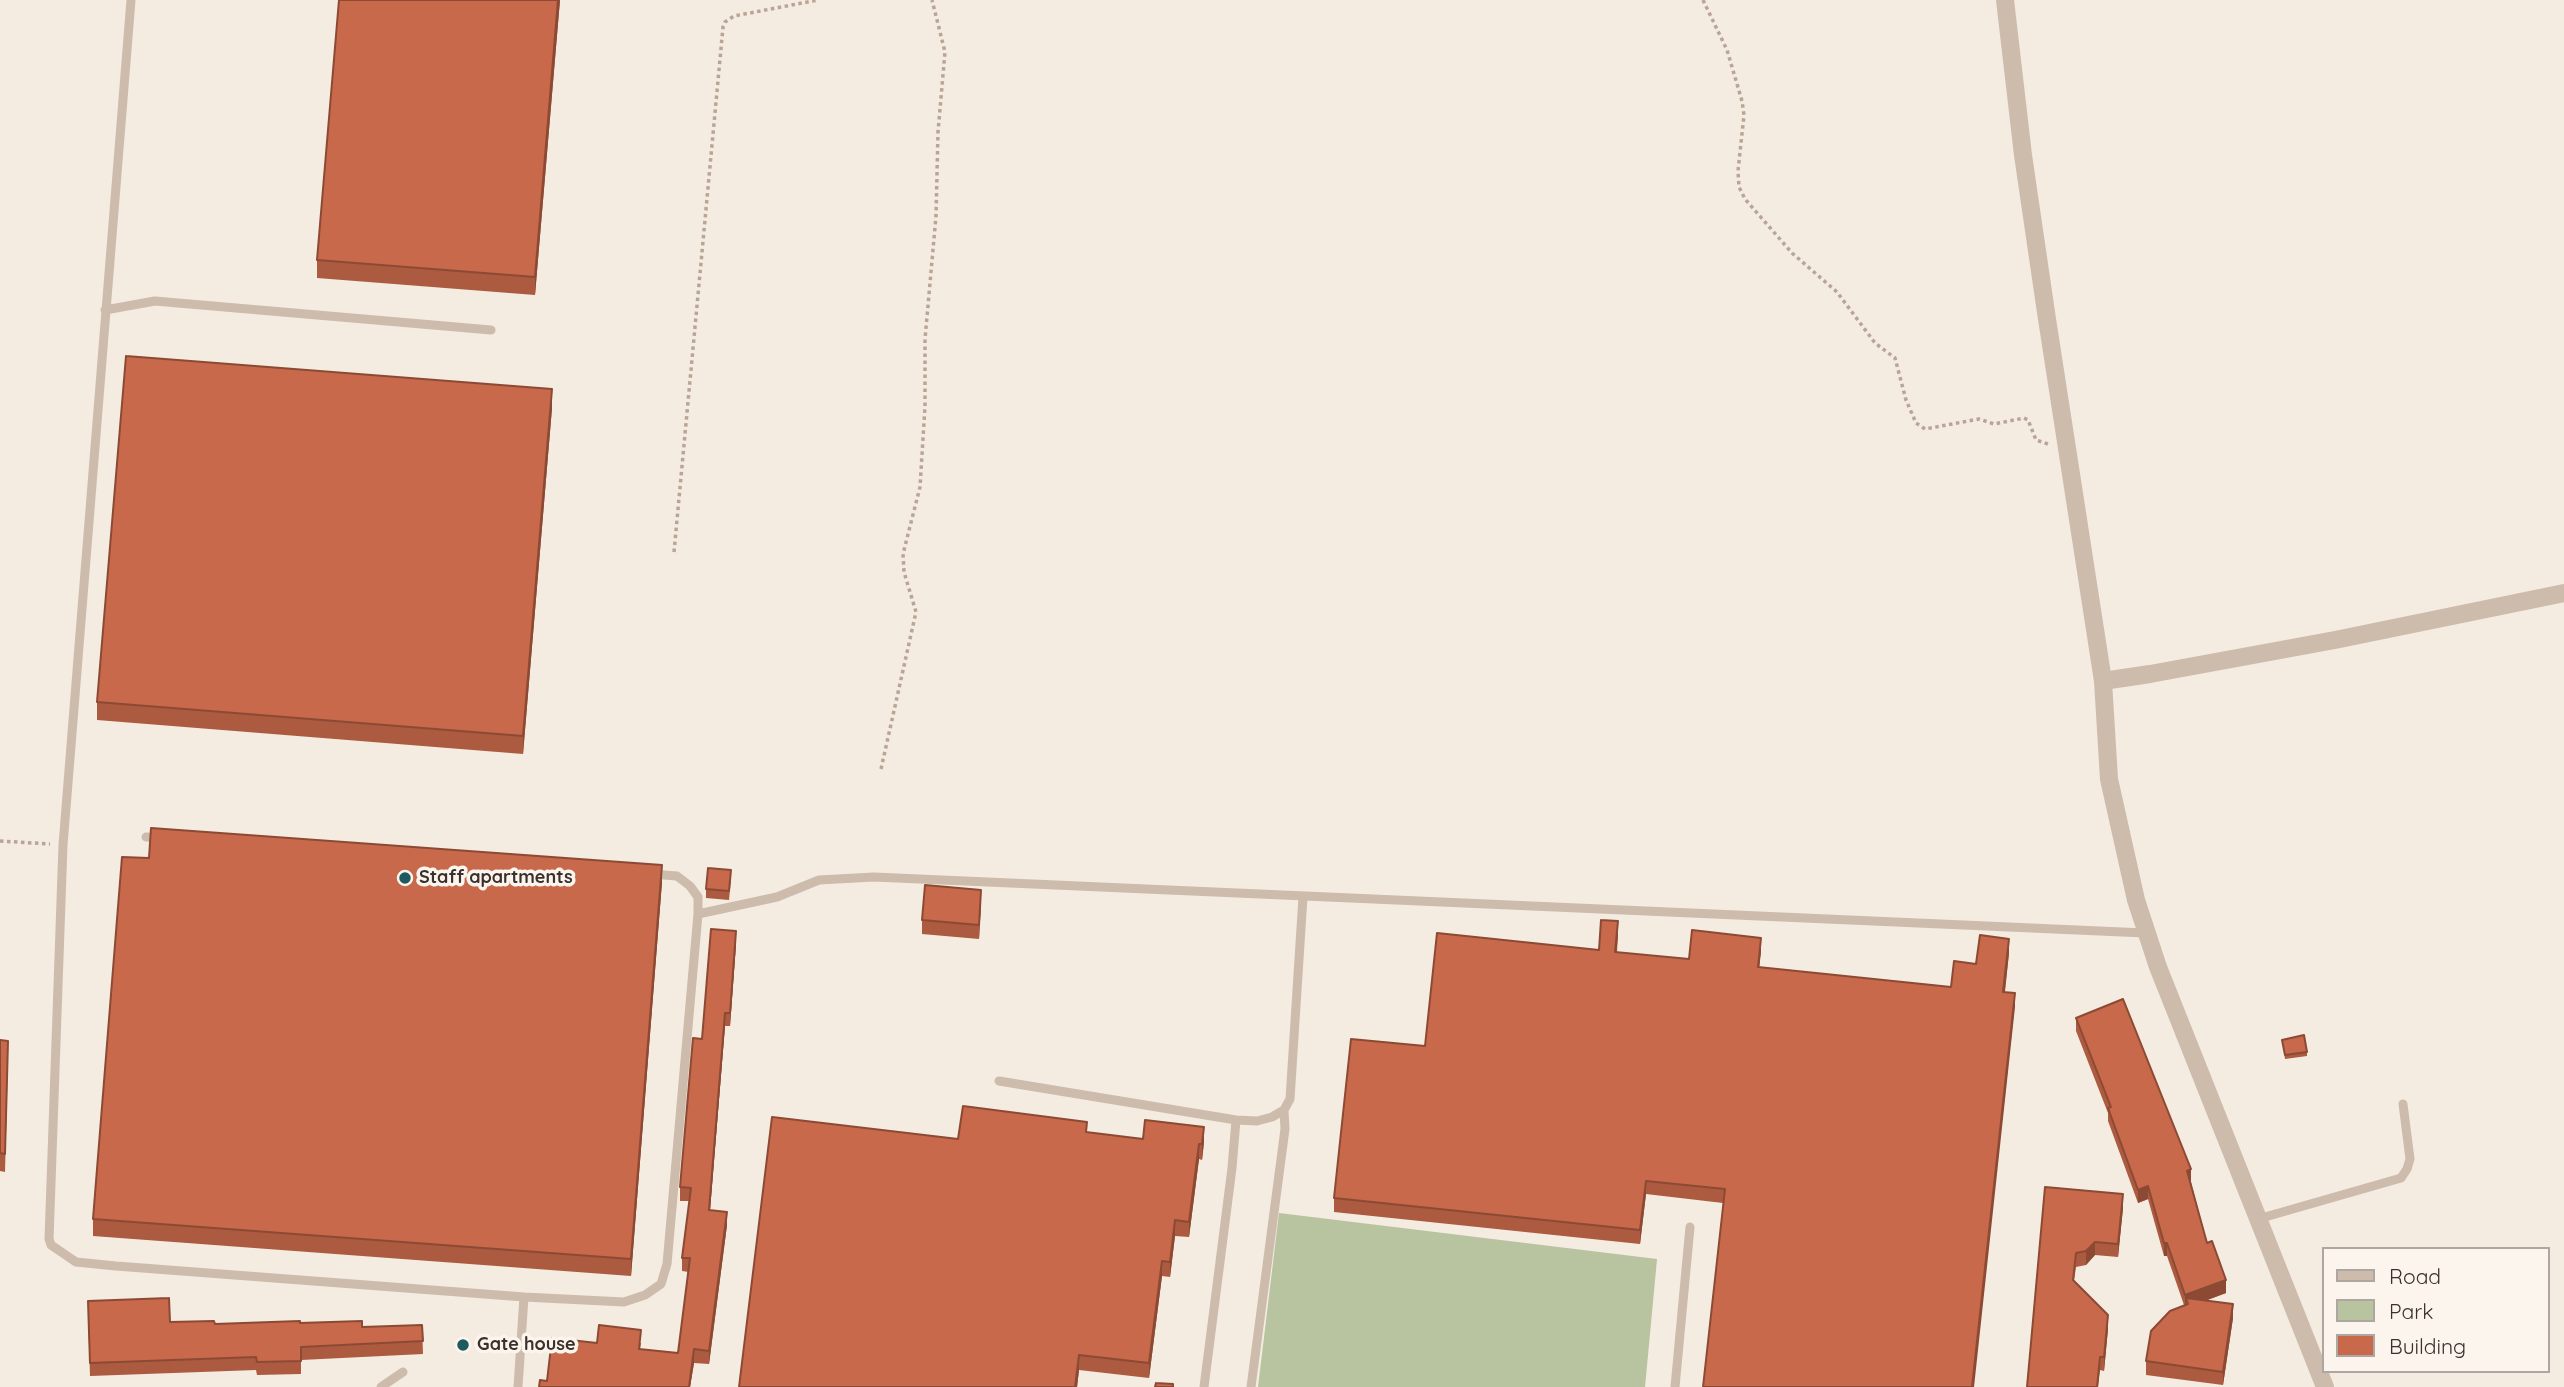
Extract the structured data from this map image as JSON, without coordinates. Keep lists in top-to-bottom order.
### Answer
{
  "places": ["Staff apartments", "Gate house"],
  "legend": ["Road", "Park", "Building"]
}
